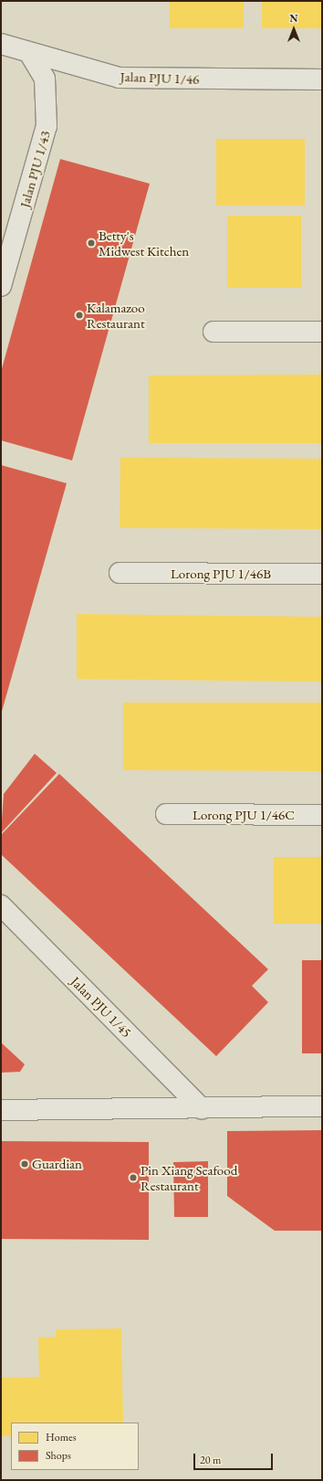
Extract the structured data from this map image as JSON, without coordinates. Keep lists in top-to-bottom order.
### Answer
{
  "streets": {
    "street": [
      "Jalan PJU 1/46",
      "Jalan PJU 1/43",
      "Lorong PJU 1/46B",
      "Lorong PJU 1/46C",
      "Jalan PJU 1/45"
    ]
  },
  "crossings": [
    ["Jalan PJU 1/46", "Jalan PJU 1/43"]
  ],
  "places": [
    "Betty's Midwest Kitchen",
    "Kalamazoo Restaurant",
    "Guardian",
    "Pin Xiang Seafood Restaurant"
  ],
  "legend": ["Homes", "Shops"],
  "scale_bar": "20 m",
  "north": "top"
}
